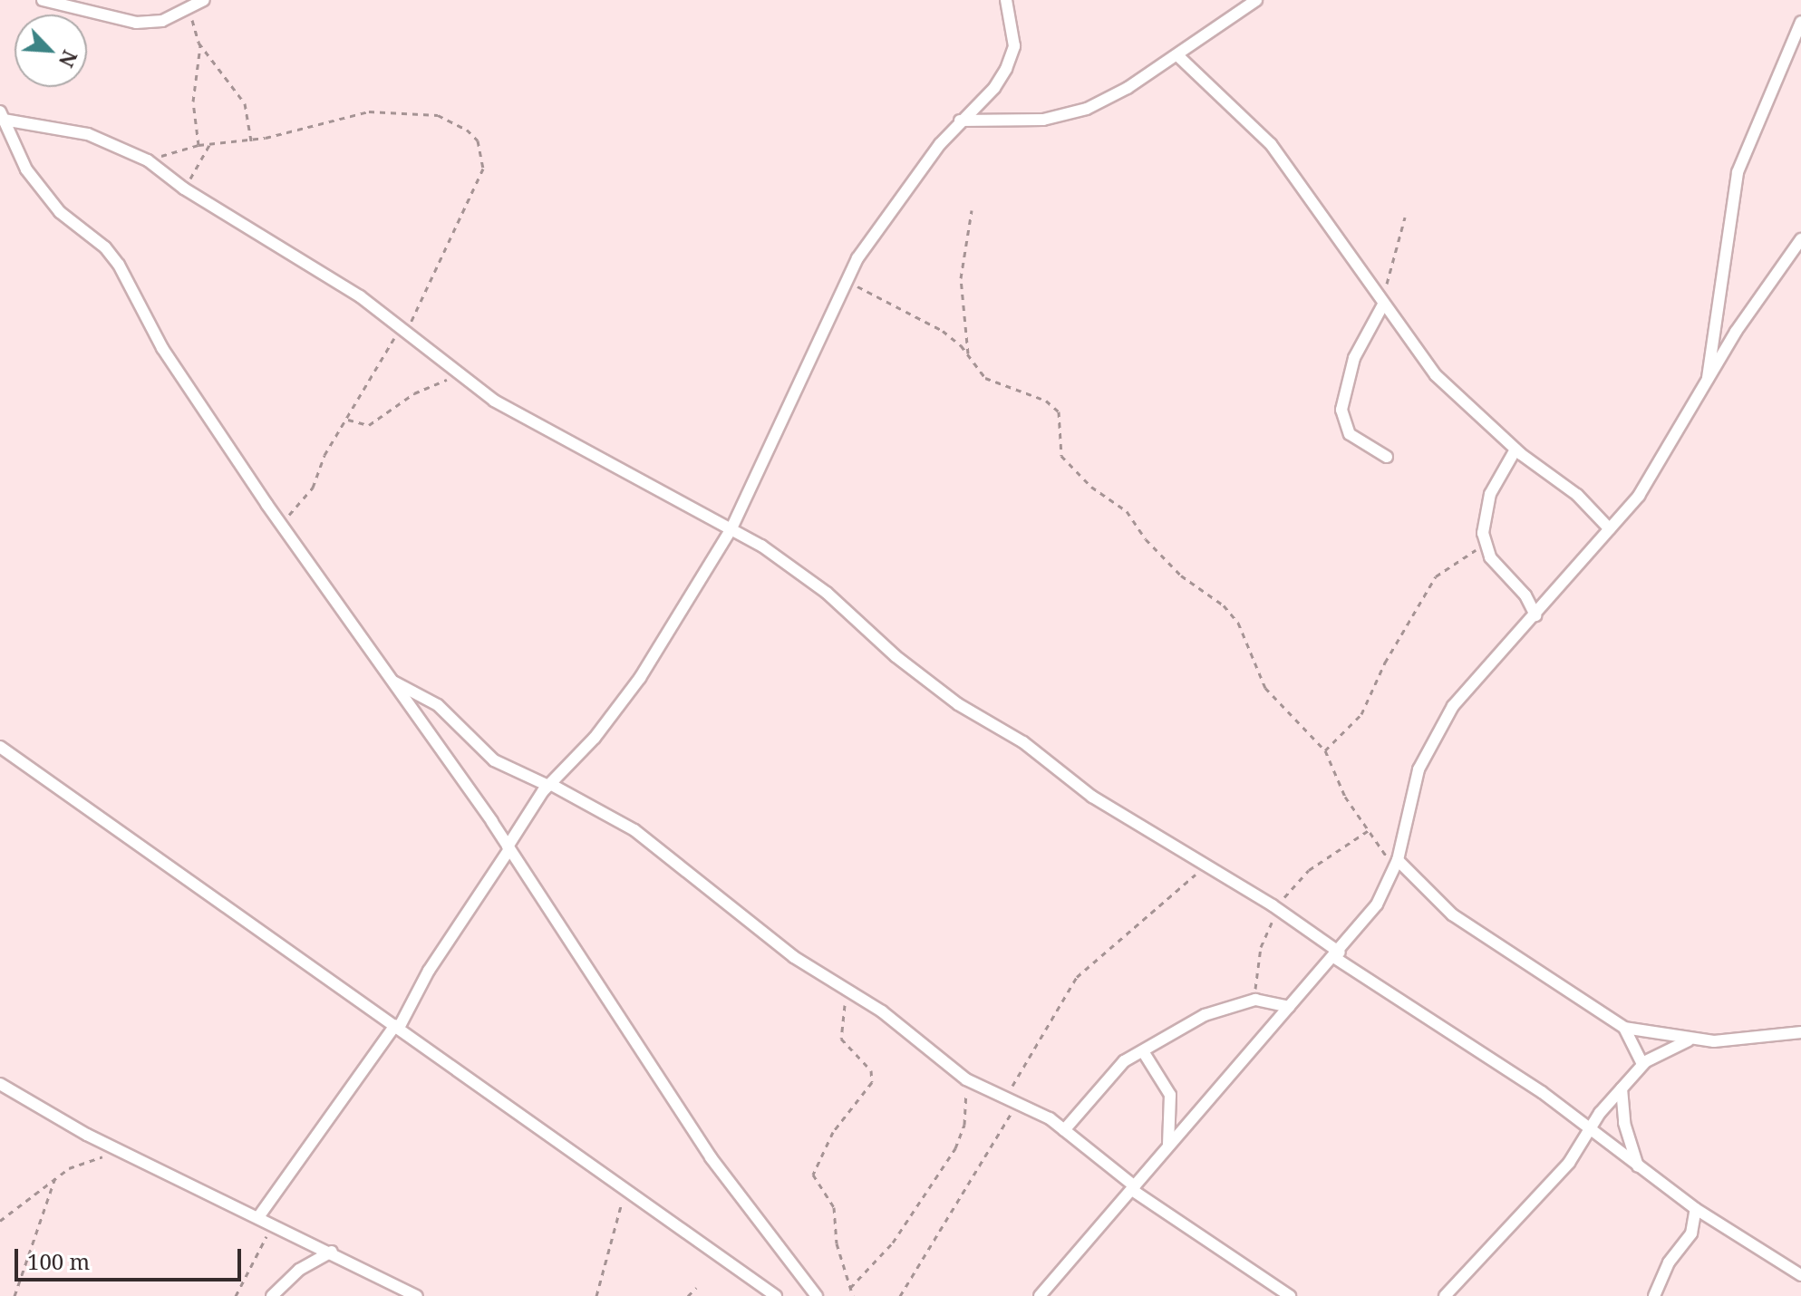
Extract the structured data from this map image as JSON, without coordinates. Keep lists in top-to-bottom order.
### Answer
{
  "scale_bar": "100 m",
  "north": "bottom right"
}
